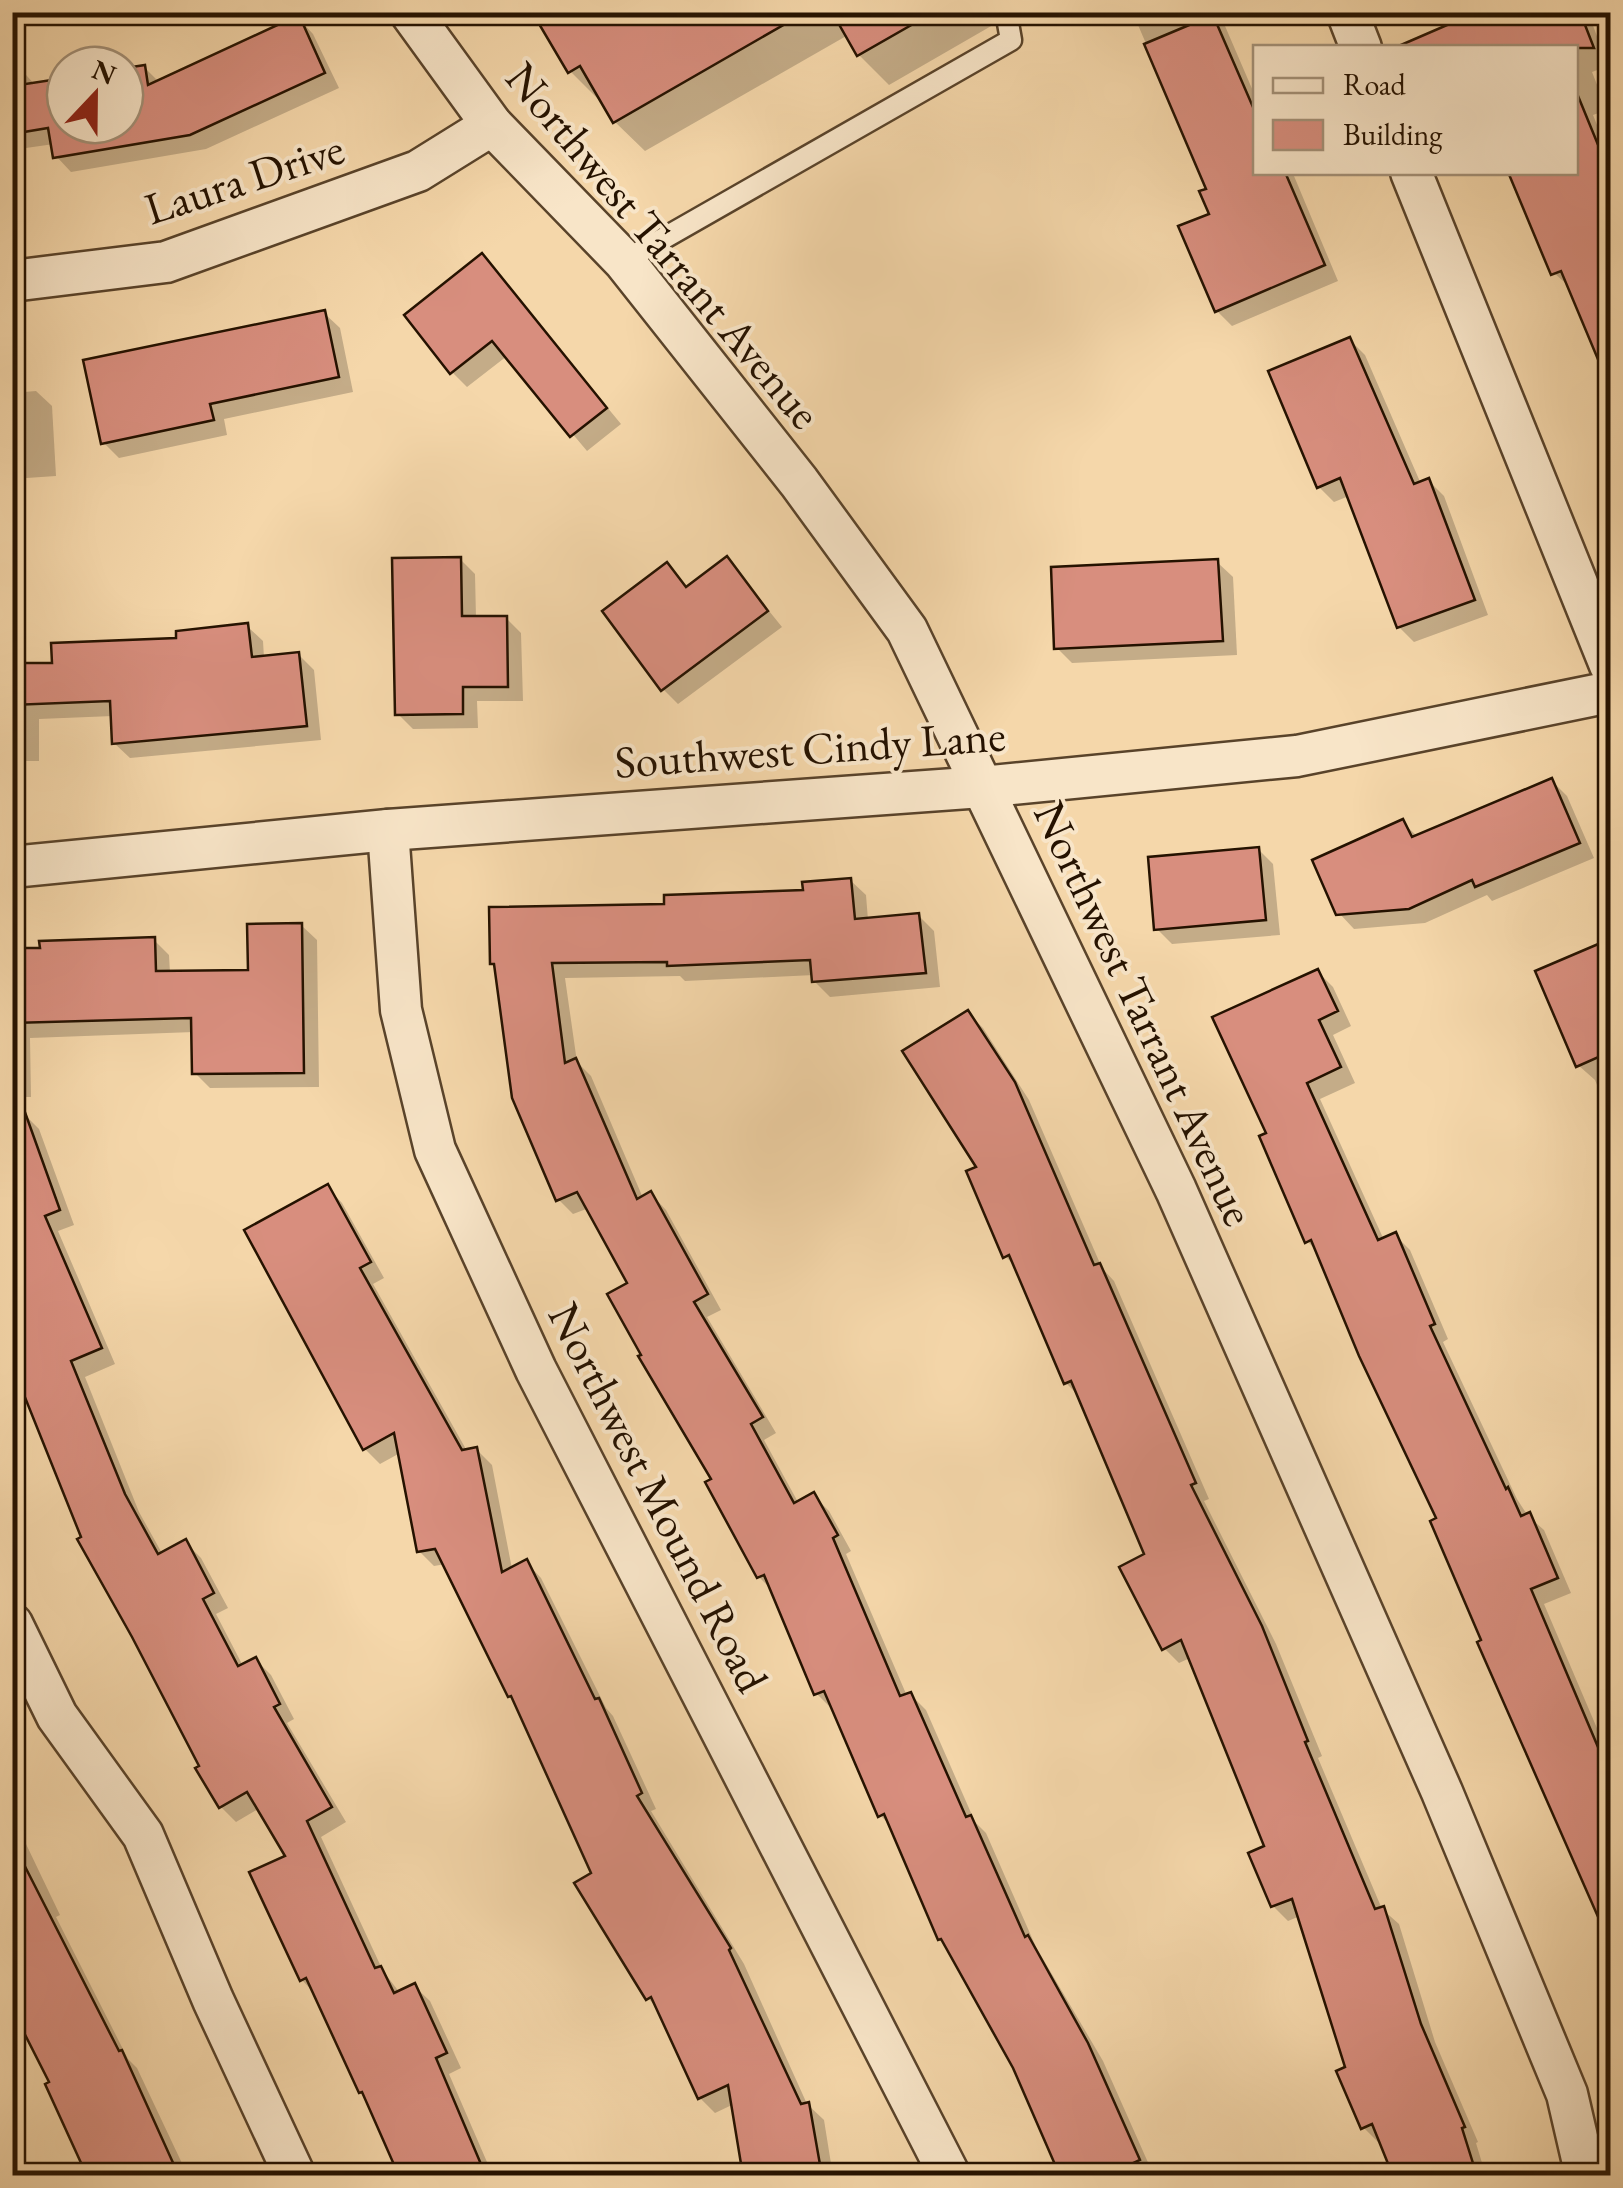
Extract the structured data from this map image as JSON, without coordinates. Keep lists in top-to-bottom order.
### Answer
{
  "streets": {
    "street": [
      "Laura Drive",
      "Northwest Tarrant Avenue",
      "Southwest Cindy Lane",
      "Northwest Mound Road"
    ]
  },
  "crossings": [
    ["Laura Drive", "Northwest Tarrant Avenue"],
    ["Northwest Tarrant Avenue", "Southwest Cindy Lane"],
    ["Southwest Cindy Lane", "Northwest Mound Road"]
  ],
  "legend": ["Road", "Building"],
  "north": "top"
}
